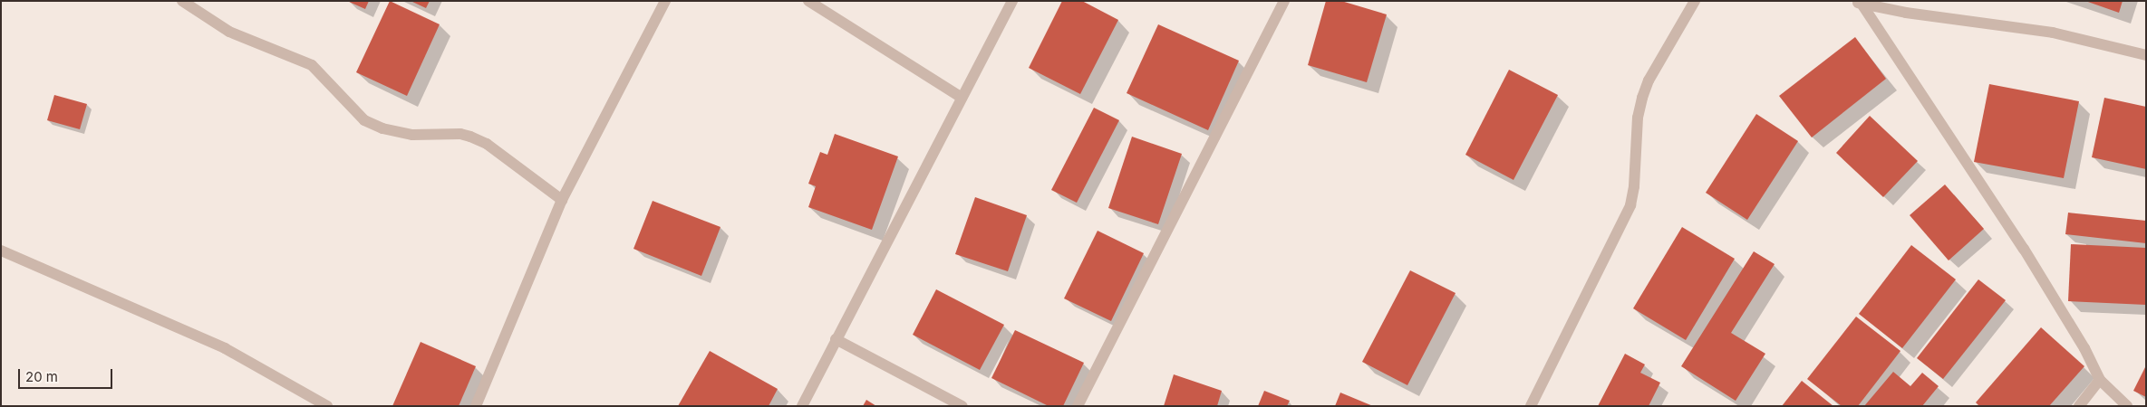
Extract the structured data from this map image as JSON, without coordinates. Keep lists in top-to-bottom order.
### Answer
{
  "scale_bar": "20 m"
}
